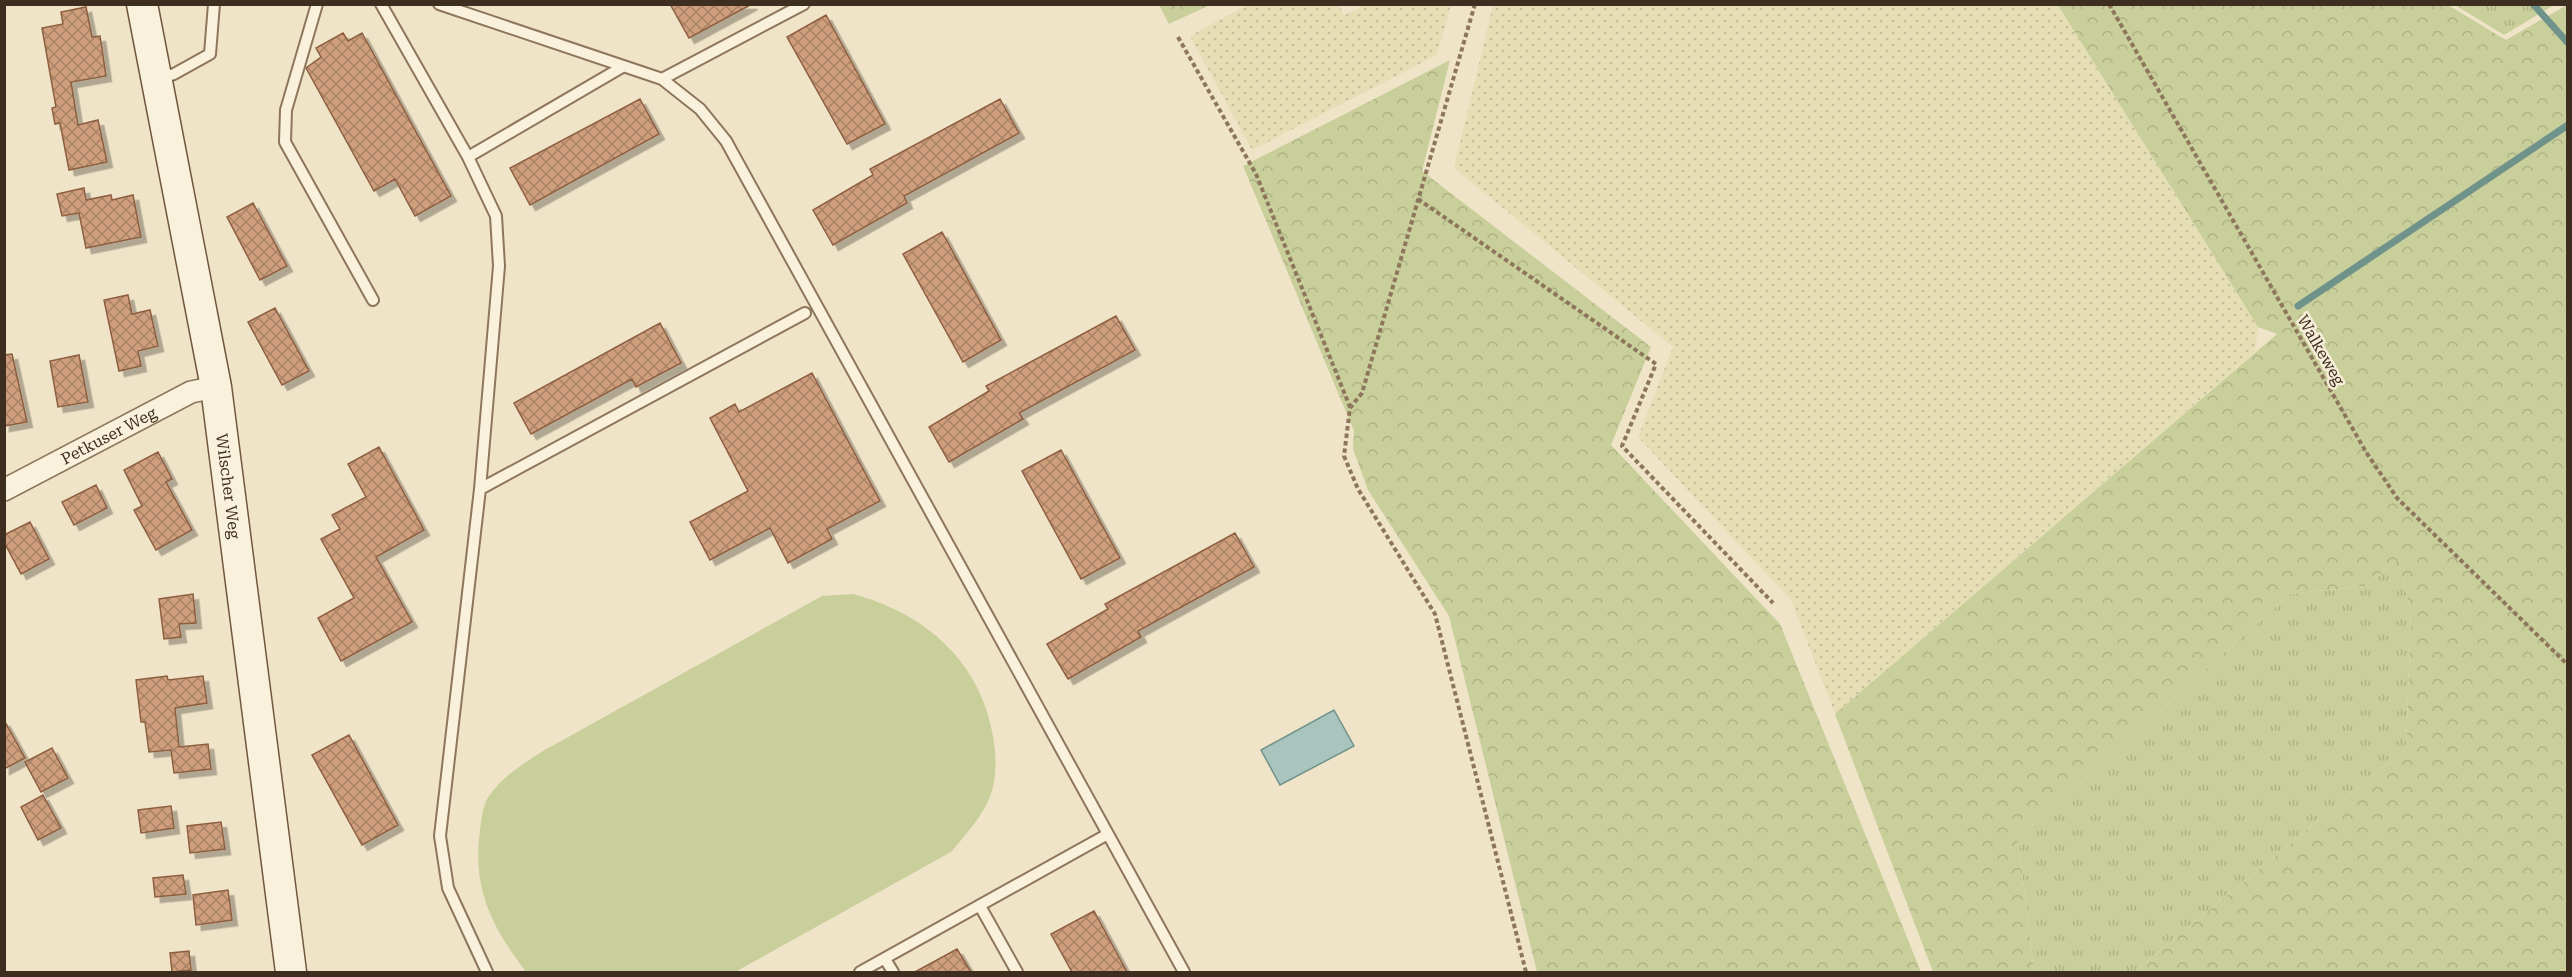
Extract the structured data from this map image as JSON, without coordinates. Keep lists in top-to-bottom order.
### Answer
{
  "streets": {
    "street": ["Petkuser Weg", "Wilscher Weg"],
    "path": ["Walkeweg"]
  },
  "crossings": [
    ["Petkuser Weg", "Wilscher Weg"]
  ]
}
